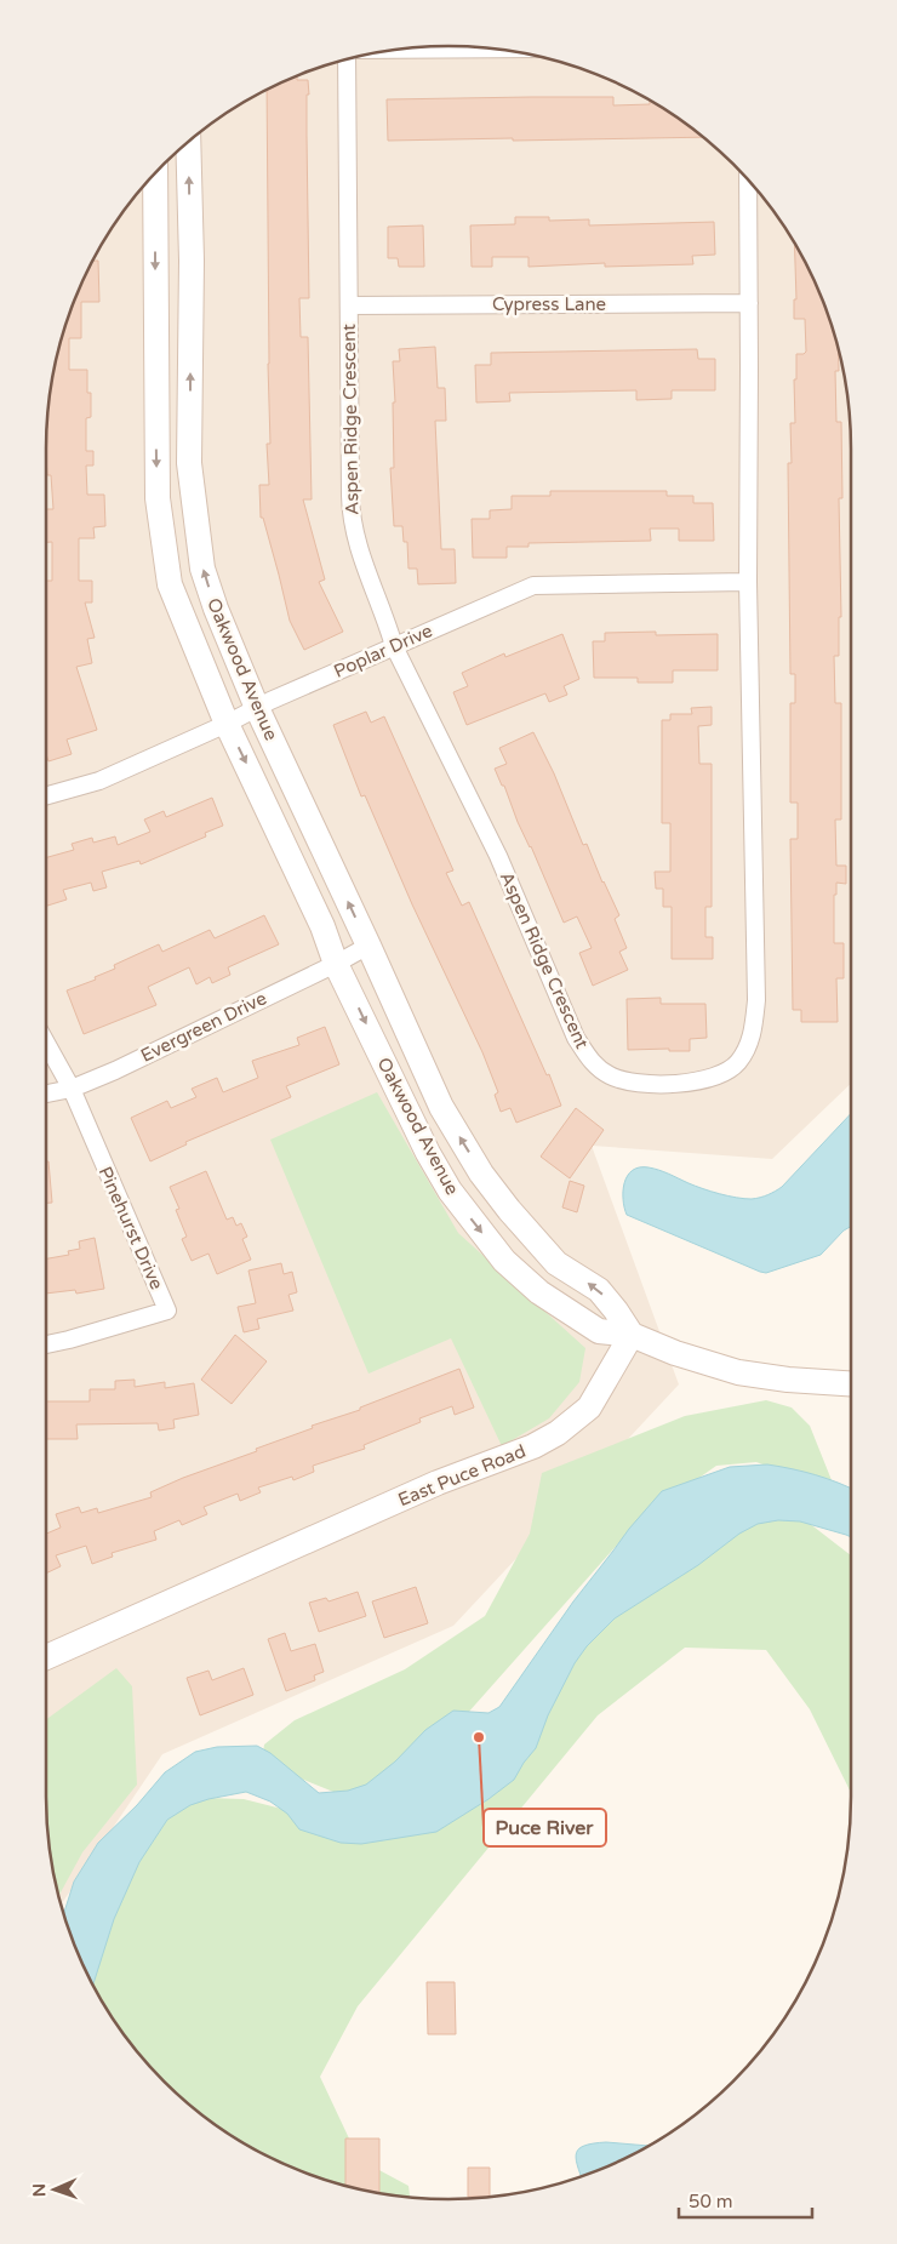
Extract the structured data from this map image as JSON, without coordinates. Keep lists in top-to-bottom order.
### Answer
{
  "streets": {
    "street": [
      "Cypress Lane",
      "Aspen Ridge Crescent",
      "Poplar Drive",
      "Oakwood Avenue",
      "Evergreen Drive",
      "Pinehurst Drive",
      "East Puce Road"
    ]
  },
  "crossings": [
    ["Cypress Lane", "Aspen Ridge Crescent"],
    ["Aspen Ridge Crescent", "Poplar Drive"],
    ["Poplar Drive", "Oakwood Avenue"],
    ["Oakwood Avenue", "Evergreen Drive"],
    ["Oakwood Avenue", "East Puce Road"],
    ["Evergreen Drive", "Pinehurst Drive"]
  ],
  "places": ["Puce River"],
  "scale_bar": "50 m",
  "north": "left"
}
